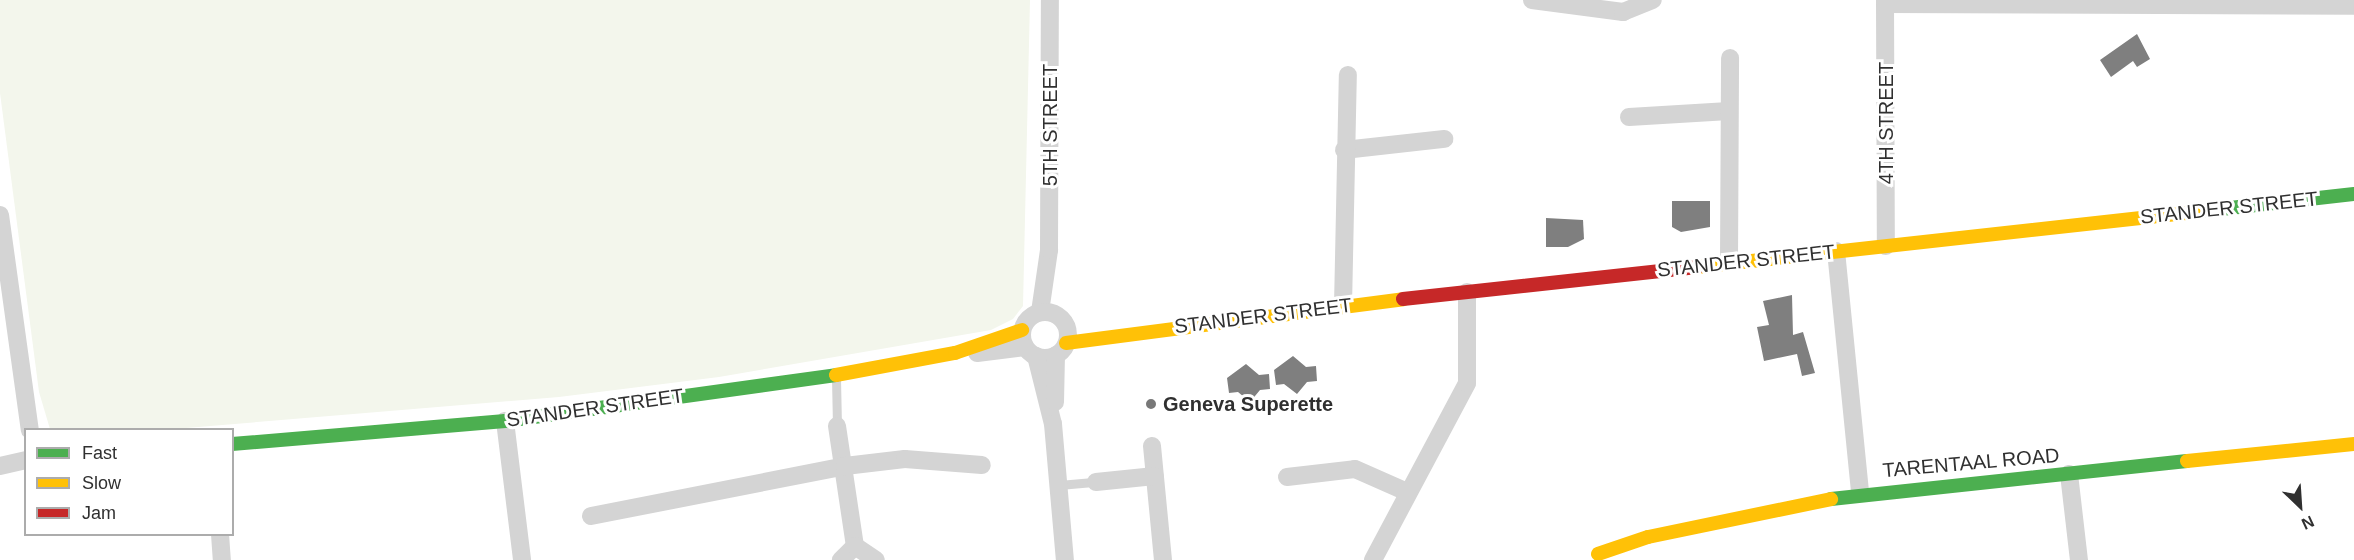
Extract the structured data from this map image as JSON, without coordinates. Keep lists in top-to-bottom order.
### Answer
{
  "streets": {
    "street": [
      "4TH STREET",
      "5TH STREET",
      "STANDER STREET",
      "TARENTAAL ROAD"
    ]
  },
  "crossings": [
    ["4TH STREET", "STANDER STREET"],
    ["5TH STREET", "STANDER STREET"]
  ],
  "places": ["Geneva Superette"],
  "legend": ["Fast", "Slow", "Jam"],
  "north": "bottom right"
}
